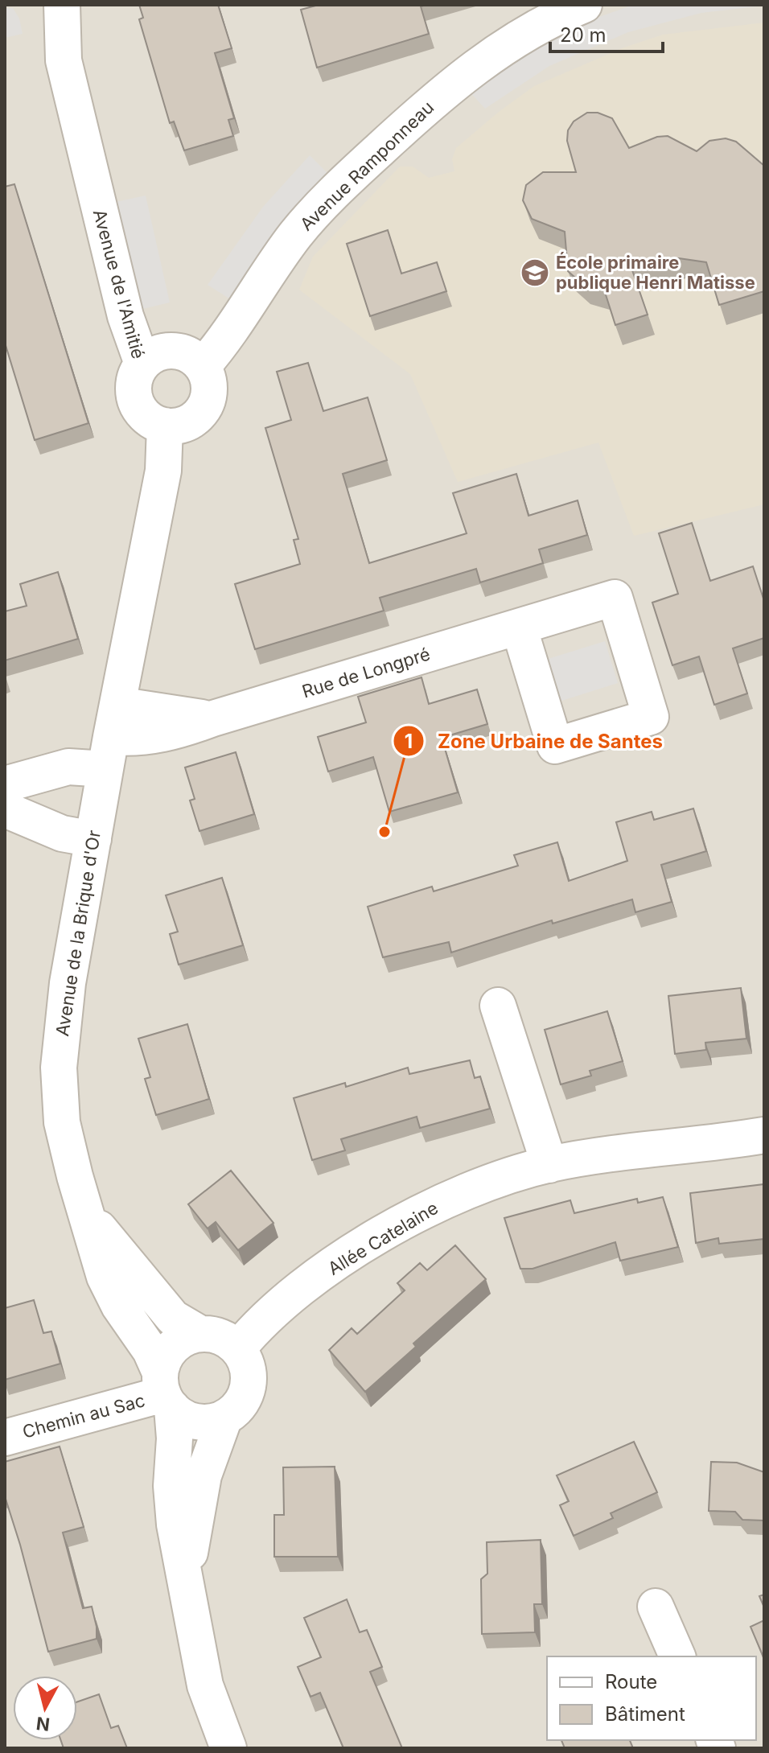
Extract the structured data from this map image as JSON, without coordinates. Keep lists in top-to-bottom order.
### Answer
{
  "streets": {
    "street": [
      "Avenue Ramponneau",
      "Avenue de l'Amitié",
      "Rue de Longpré",
      "Avenue de la Brique d'Or",
      "Allée Catelaine",
      "Chemin au Sac"
    ]
  },
  "crossings": [
    ["Avenue Ramponneau", "Avenue de l'Amitié"],
    ["Rue de Longpré", "Avenue de la Brique d'Or"],
    ["Avenue de la Brique d'Or", "Allée Catelaine"],
    ["Avenue de la Brique d'Or", "Chemin au Sac"],
    ["Allée Catelaine", "Chemin au Sac"]
  ],
  "places": {
    "school or university": ["École primaire publique Henri Matisse"],
    "other": ["Zone Urbaine de Santes"]
  },
  "legend": ["Route", "Bâtiment"],
  "scale_bar": "20 m",
  "north": "bottom"
}
